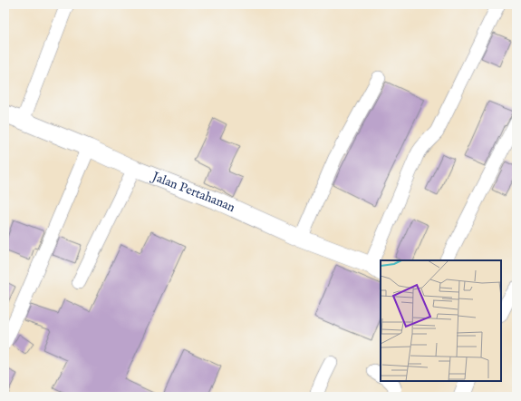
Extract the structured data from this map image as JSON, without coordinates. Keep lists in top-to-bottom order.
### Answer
{
  "streets": {
    "main road": ["Jalan Pertahanan"]
  }
}
